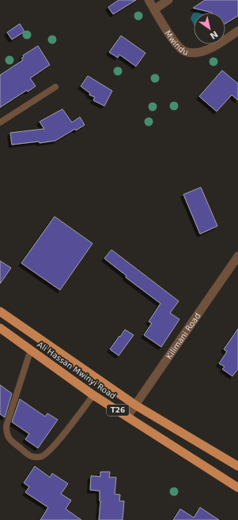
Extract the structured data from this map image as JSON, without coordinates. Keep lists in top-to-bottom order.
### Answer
{
  "streets": {
    "highway": ["Ali Hassan Mwinyi Road", "T26"],
    "street": ["Mwindu", "Kilimani Road"]
  },
  "crossings": [
    ["Kilimani Road", "Ali Hassan Mwinyi Road"]
  ],
  "north": "bottom right"
}
